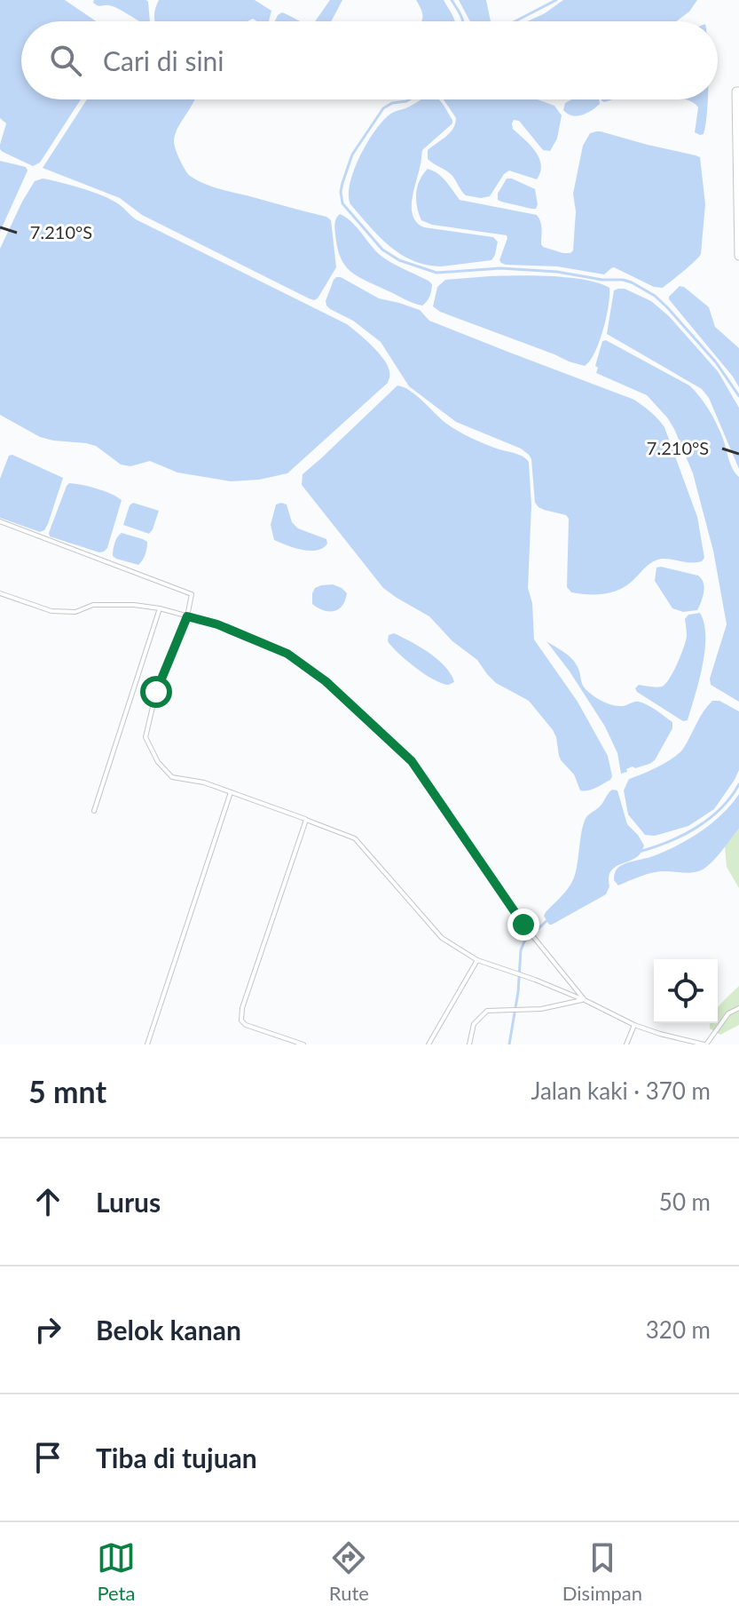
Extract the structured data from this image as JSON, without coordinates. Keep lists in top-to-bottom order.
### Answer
{
  "page": {
    "search": "Cari di sini",
    "heading": ["5 mnt", "Jalan kaki · 370 m"],
    "list": [
      ["Lurus", "50 m"],
      ["Belok kanan", "320 m"],
      "Tiba di tujuan"
    ],
    "nav": ["Peta", "Rute", "Disimpan"]
  },
  "coordinates": ["7.210°S"]
}
